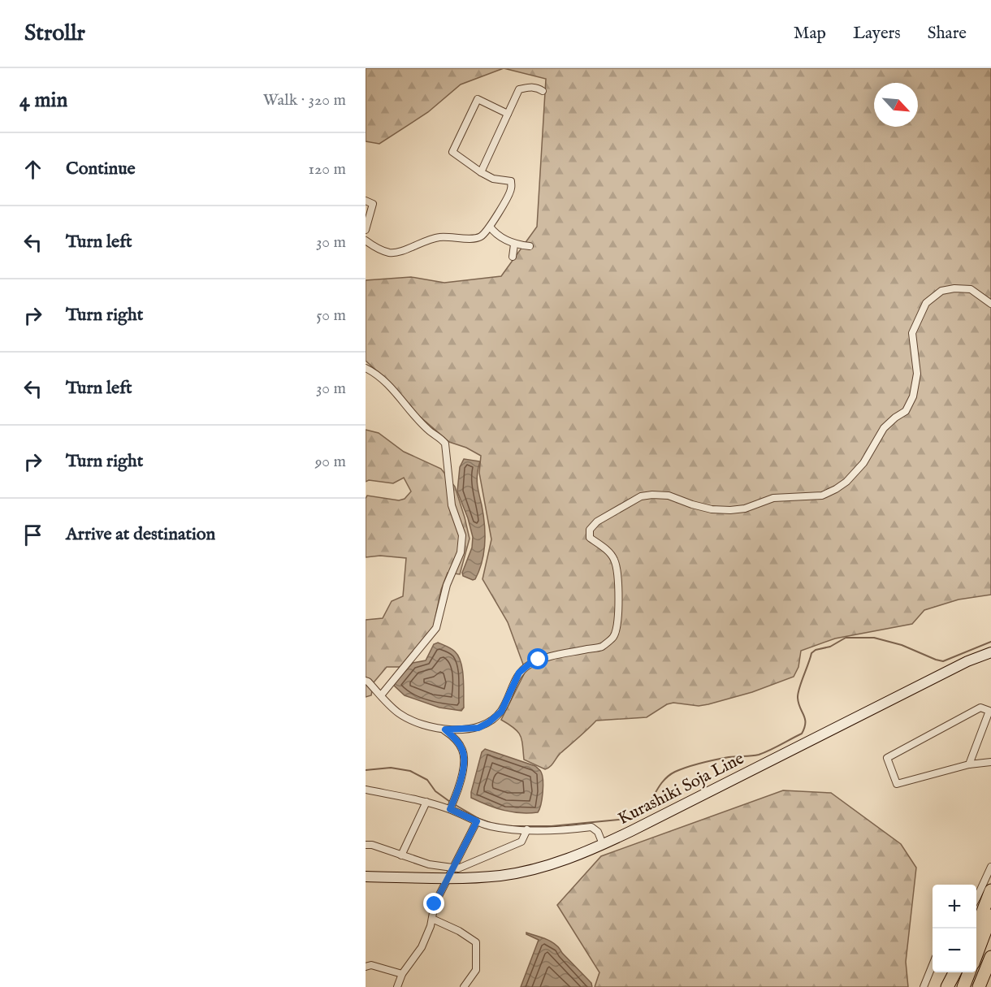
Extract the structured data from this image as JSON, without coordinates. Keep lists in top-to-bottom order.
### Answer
{
  "streets": {
    "main road": ["Kurashiki Soja Line"]
  },
  "north": "bottom right",
  "page": {
    "header": "Strollr",
    "nav": ["Map", "Layers", "Share"],
    "heading": ["4 min", "Walk · 320 m"],
    "list": [
      ["Continue", "120 m"],
      ["Turn left", "30 m"],
      ["Turn right", "50 m"],
      ["Turn left", "30 m"],
      ["Turn right", "90 m"],
      "Arrive at destination"
    ],
    "map_buttons": ["+", "−"]
  }
}
